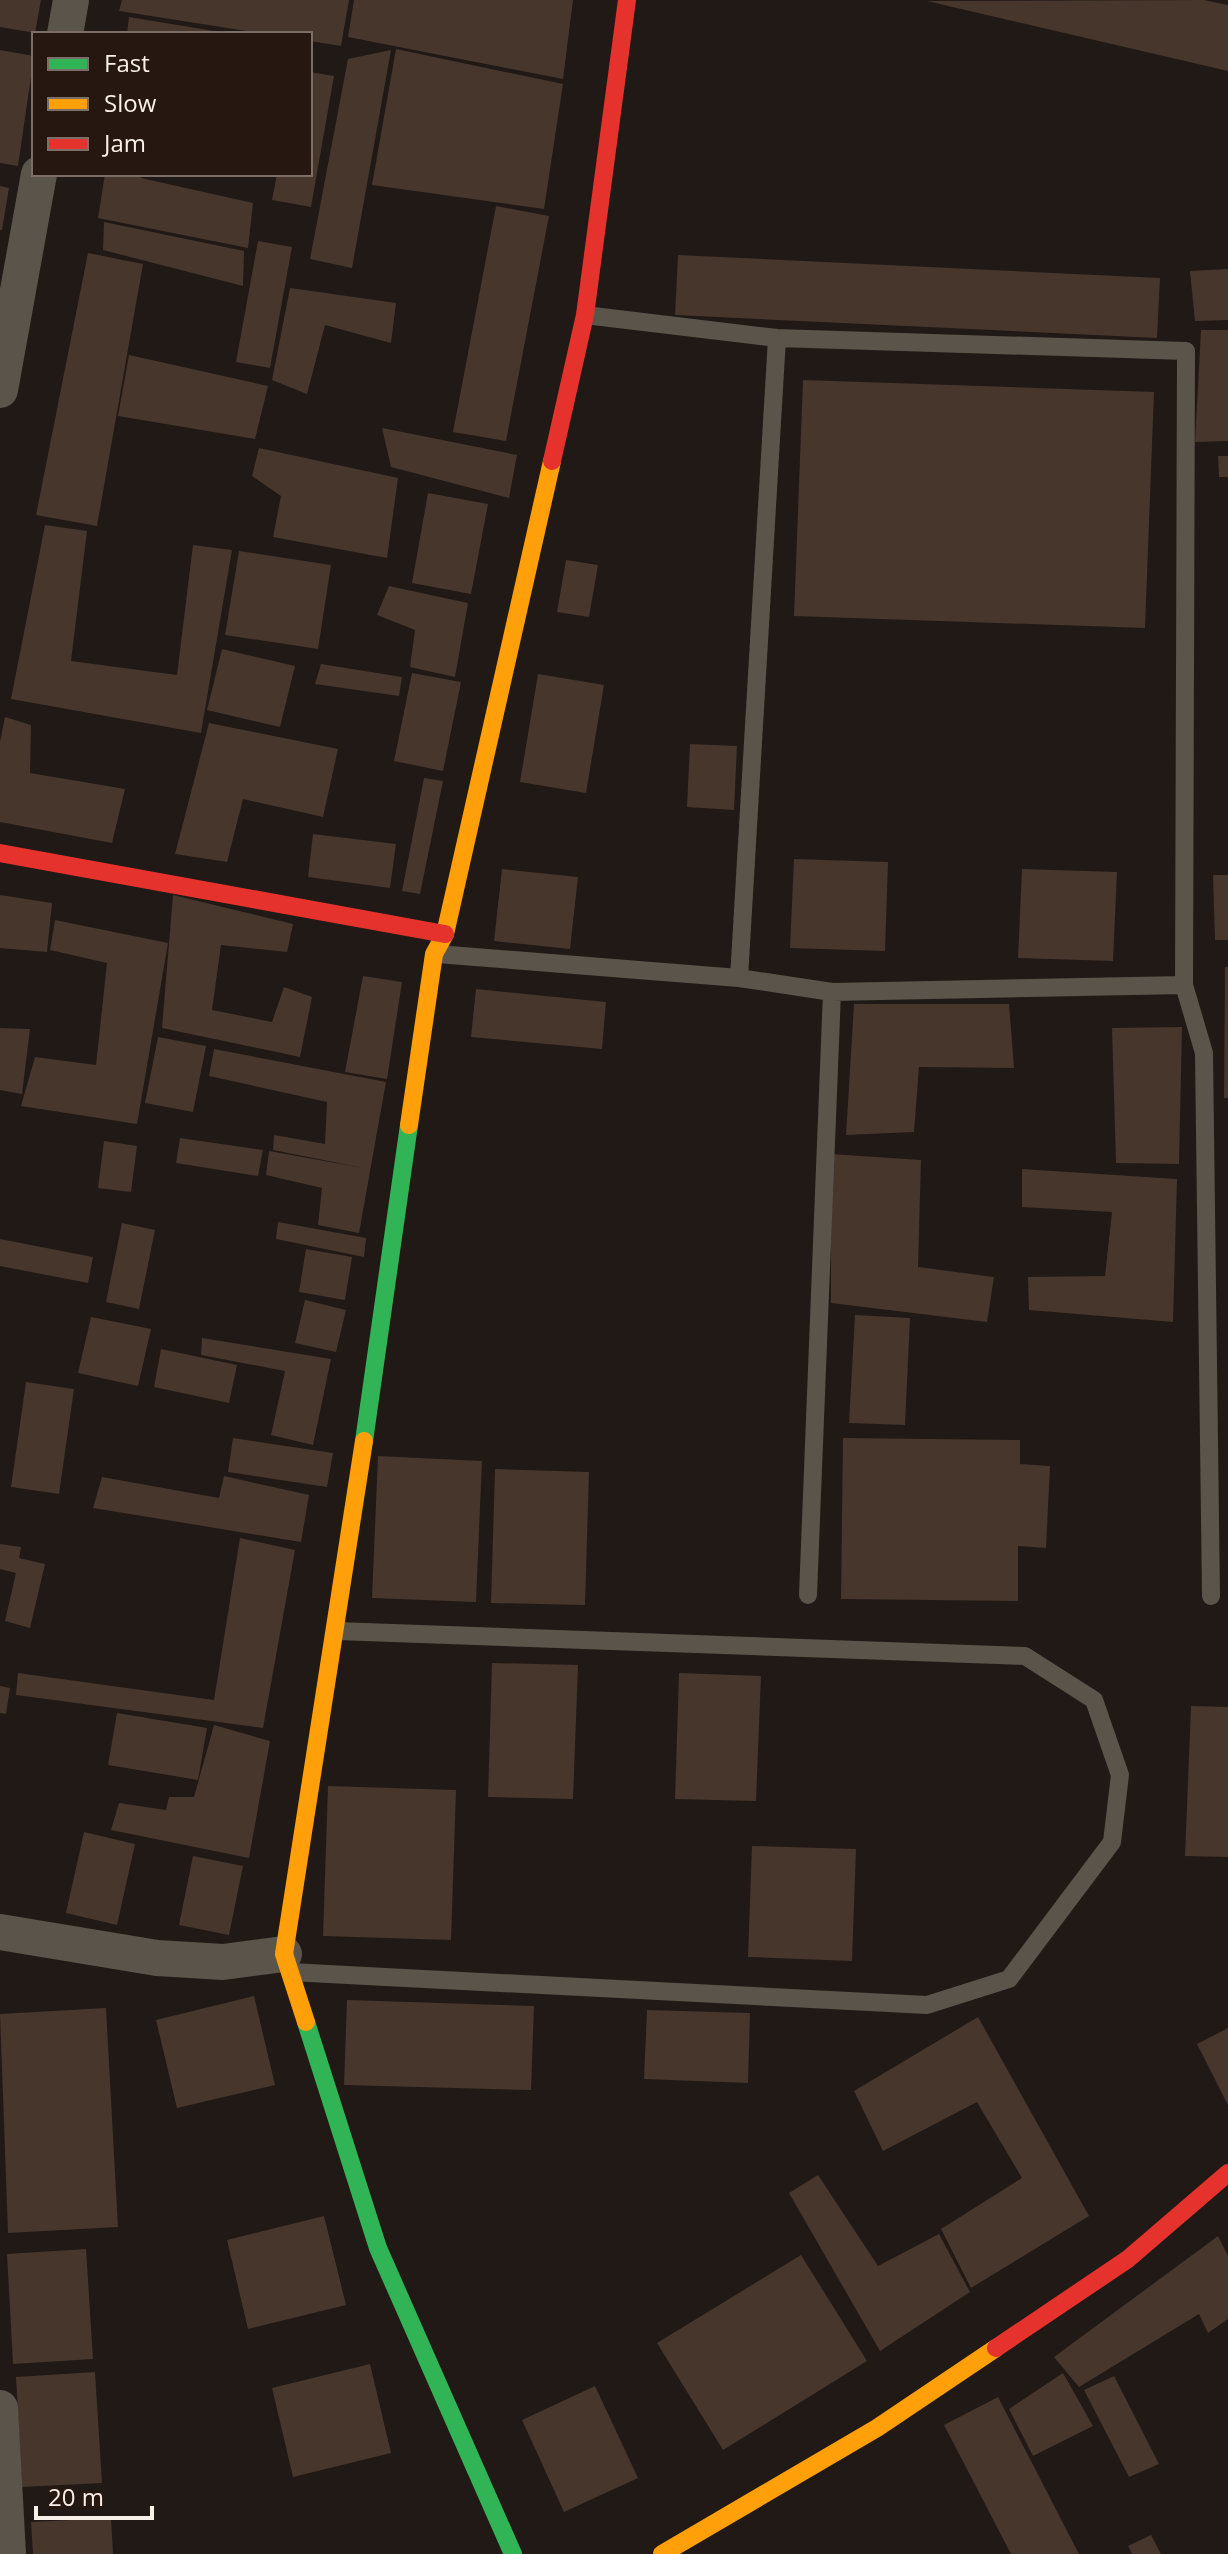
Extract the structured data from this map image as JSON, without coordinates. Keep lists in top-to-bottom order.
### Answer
{
  "legend": ["Fast", "Slow", "Jam"],
  "scale_bar": "20 m"
}
